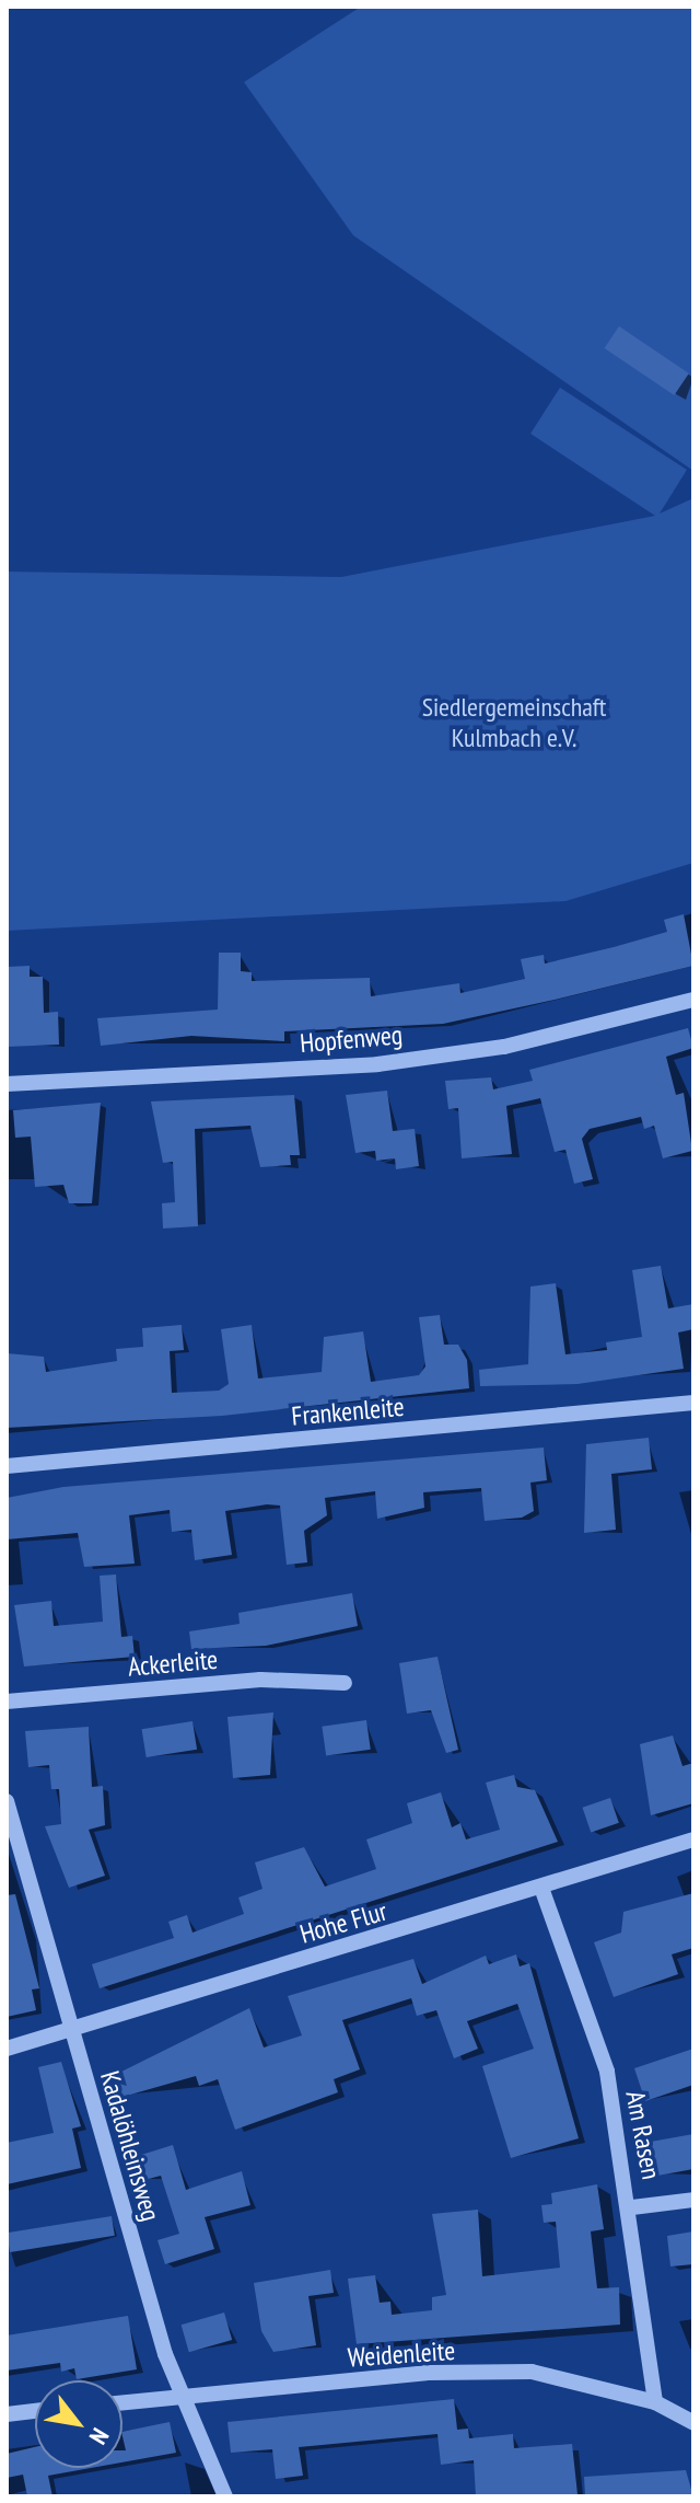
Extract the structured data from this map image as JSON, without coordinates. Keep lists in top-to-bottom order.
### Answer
{
  "streets": {
    "street": [
      "Hopfenweg",
      "Frankenleite",
      "Ackerleite",
      "Hohe Flur",
      "Am Rasen",
      "Kadalöhleinsweg",
      "Weidenleite"
    ]
  },
  "crossings": [
    ["Hohe Flur", "Am Rasen"],
    ["Hohe Flur", "Kadalöhleinsweg"],
    ["Am Rasen", "Weidenleite"],
    ["Kadalöhleinsweg", "Weidenleite"]
  ],
  "parks": ["Siedlergemeinschaft Kulmbach e.V."],
  "north": "bottom right"
}
